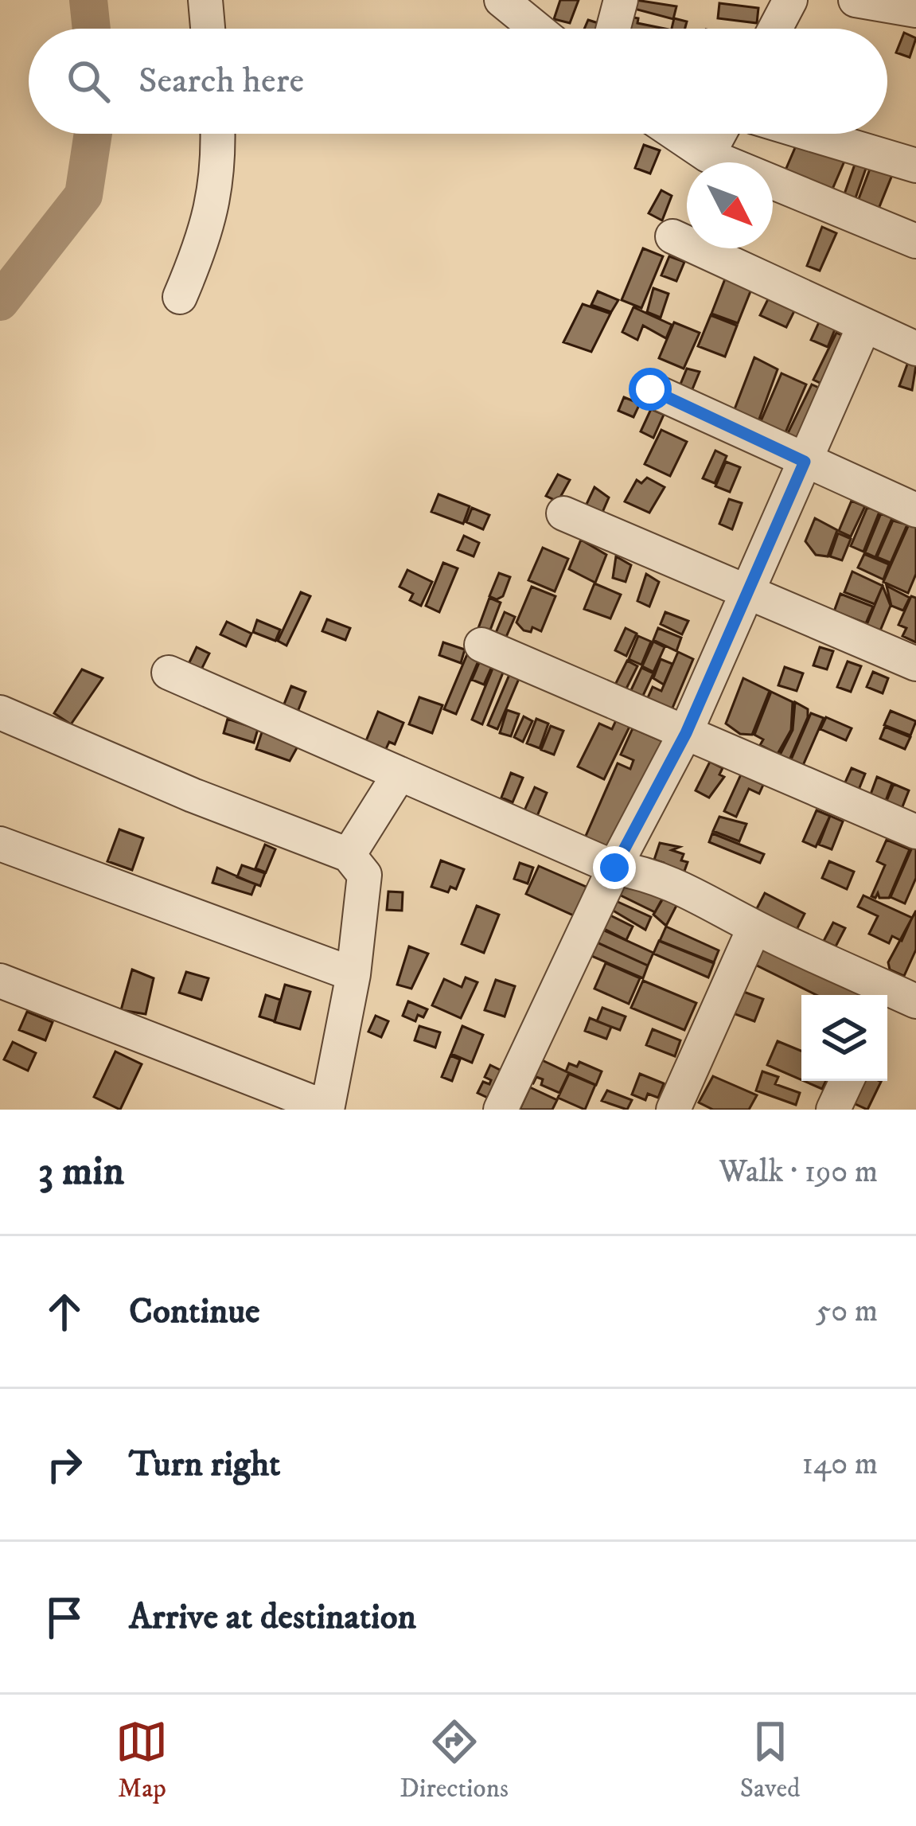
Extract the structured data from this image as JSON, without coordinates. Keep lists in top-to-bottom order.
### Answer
{
  "north": "bottom right",
  "page": {
    "search": "Search here",
    "heading": ["3 min", "Walk · 190 m"],
    "list": [
      ["Continue", "50 m"],
      ["Turn right", "140 m"],
      "Arrive at destination"
    ],
    "nav": ["Map", "Directions", "Saved"]
  }
}
